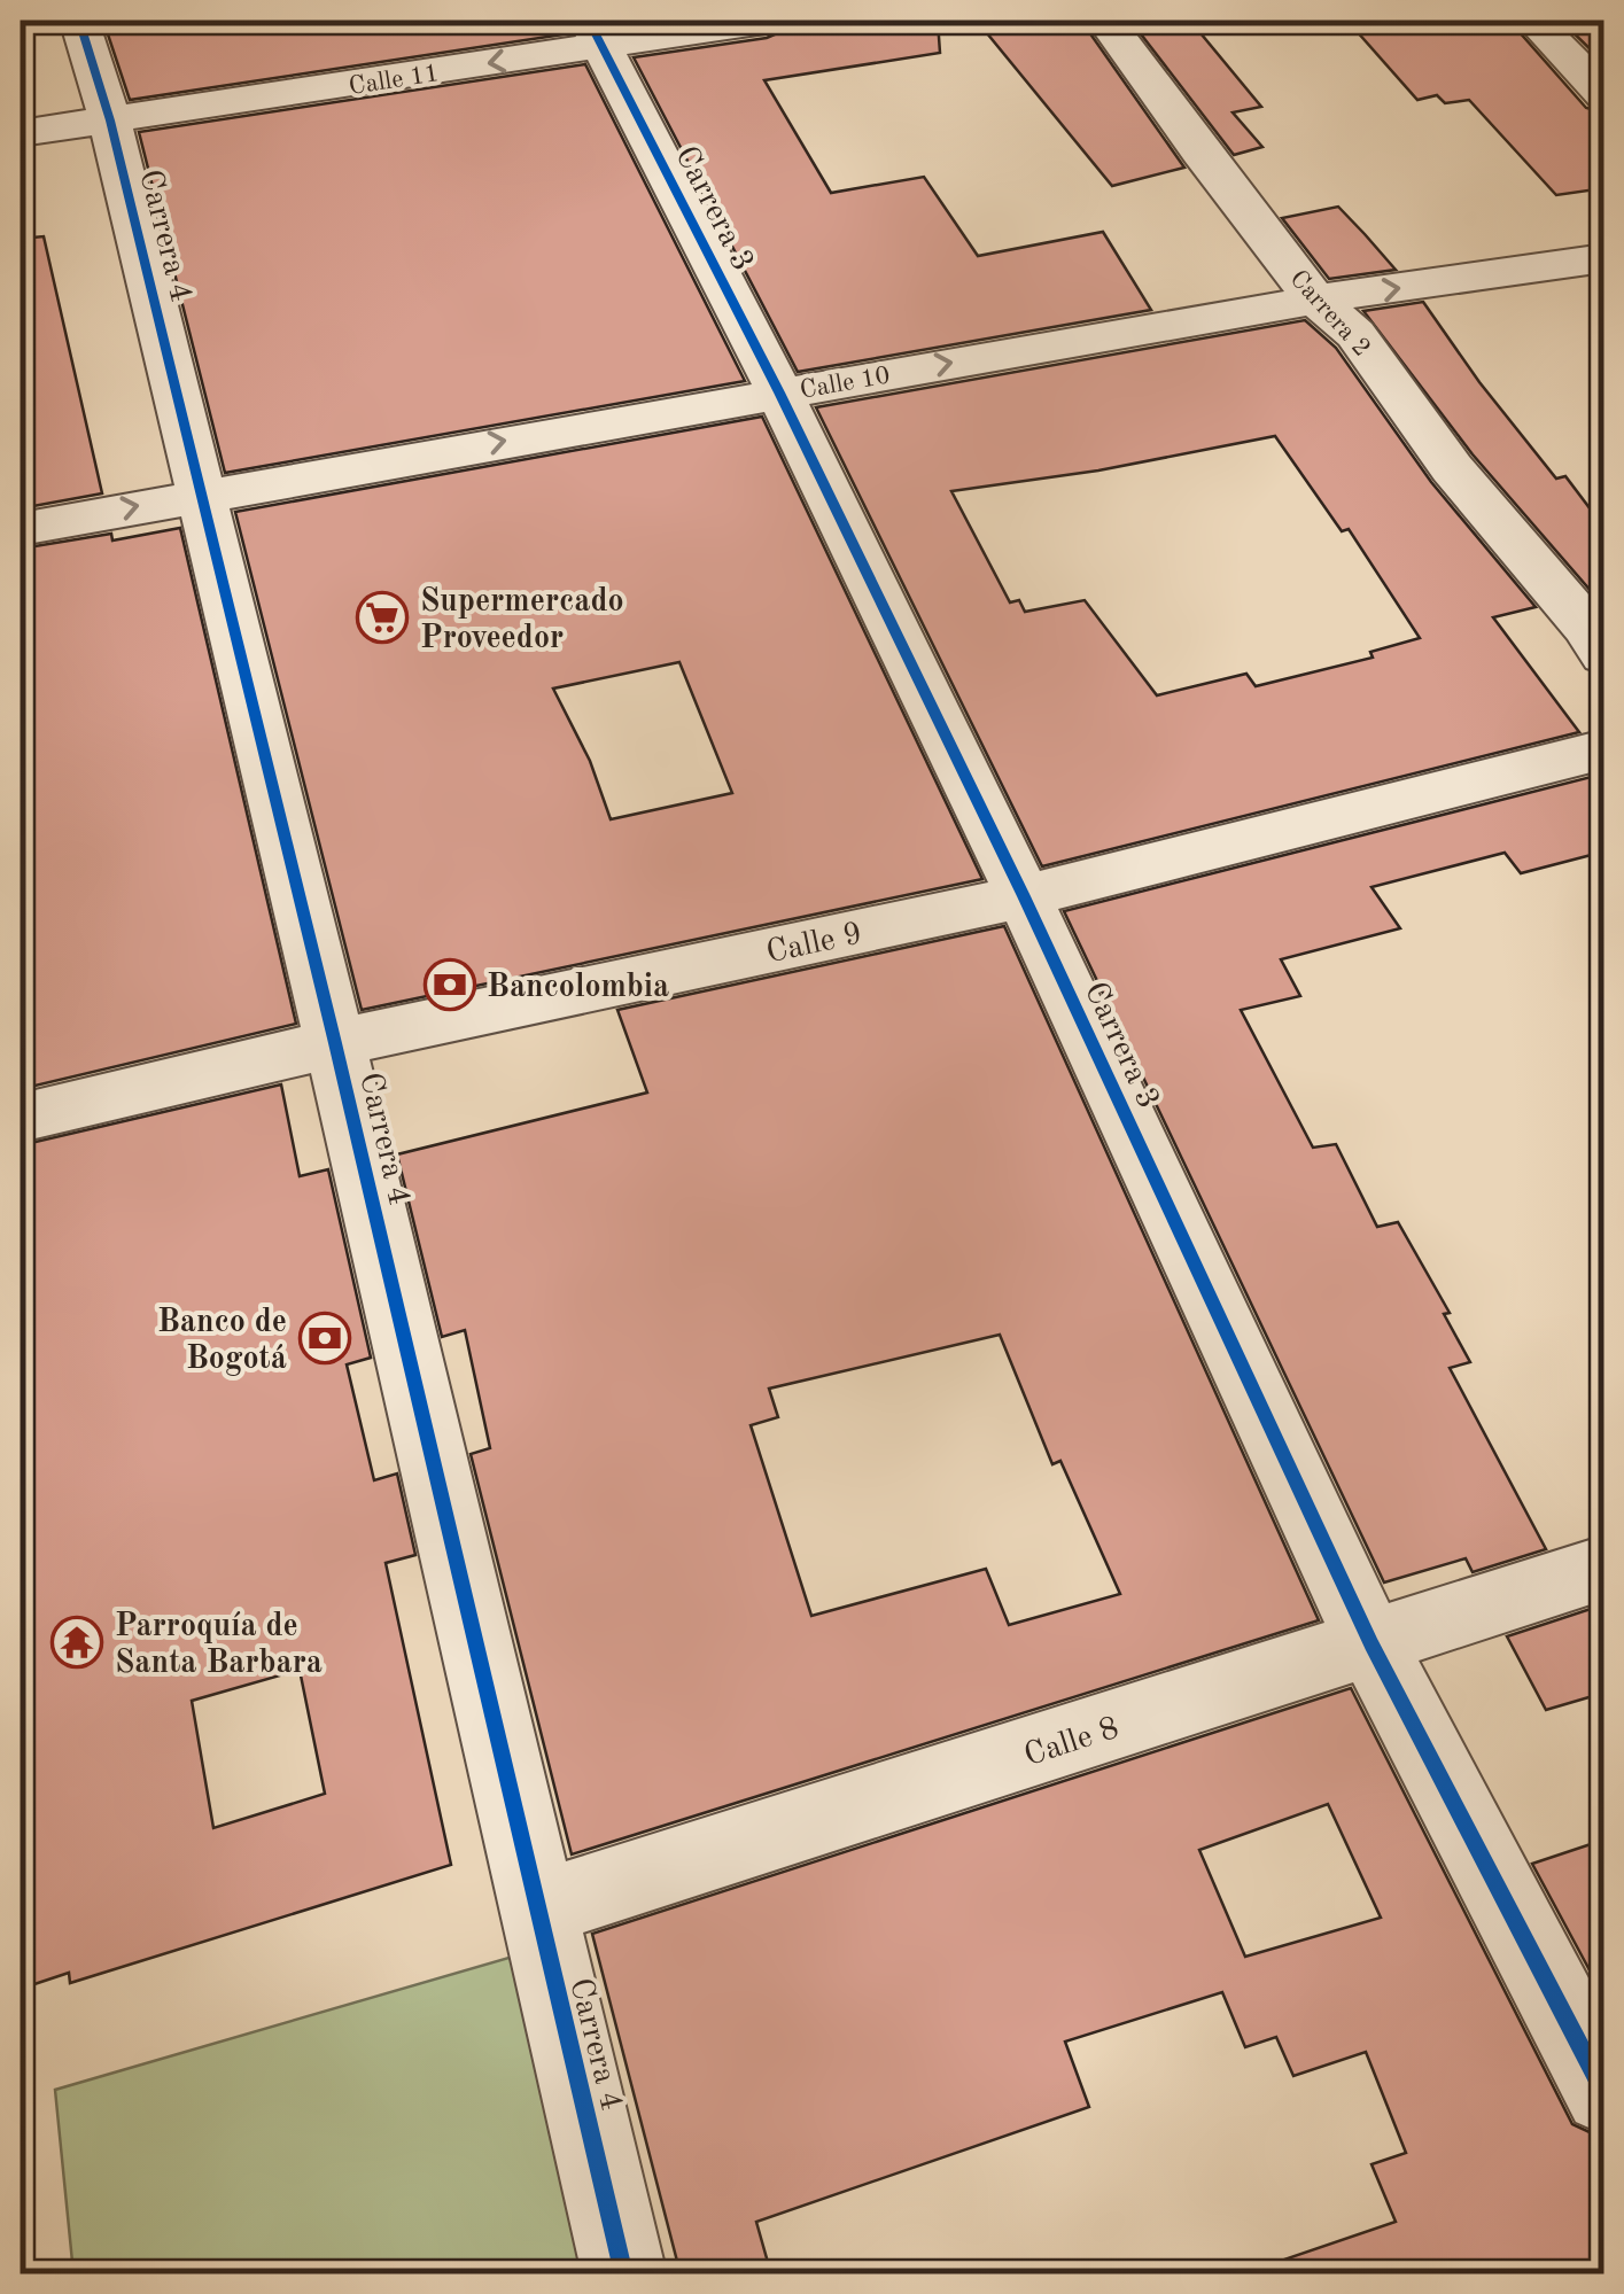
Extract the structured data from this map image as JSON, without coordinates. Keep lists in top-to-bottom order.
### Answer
{
  "streets": {
    "street": [
      "Calle 11",
      "Carrera 3",
      "Carrera 4",
      "Carrera 2",
      "Calle 10",
      "Calle 9",
      "Calle 8"
    ]
  },
  "crossings": [
    ["Calle 11", "Carrera 3"],
    ["Calle 11", "Carrera 4"],
    ["Carrera 3", "Calle 10"],
    ["Carrera 3", "Calle 9"],
    ["Carrera 3", "Calle 8"],
    ["Carrera 4", "Calle 10"],
    ["Carrera 4", "Calle 9"],
    ["Carrera 4", "Calle 8"],
    ["Carrera 2", "Calle 10"]
  ],
  "one_way": ["Calle 11", "Calle 10"],
  "places": {
    "supermarket": ["Supermercado Proveedor"],
    "bank": ["Bancolombia", "Banco de Bogotá"],
    "temple": ["Parroquía de Santa Barbara"]
  }
}
